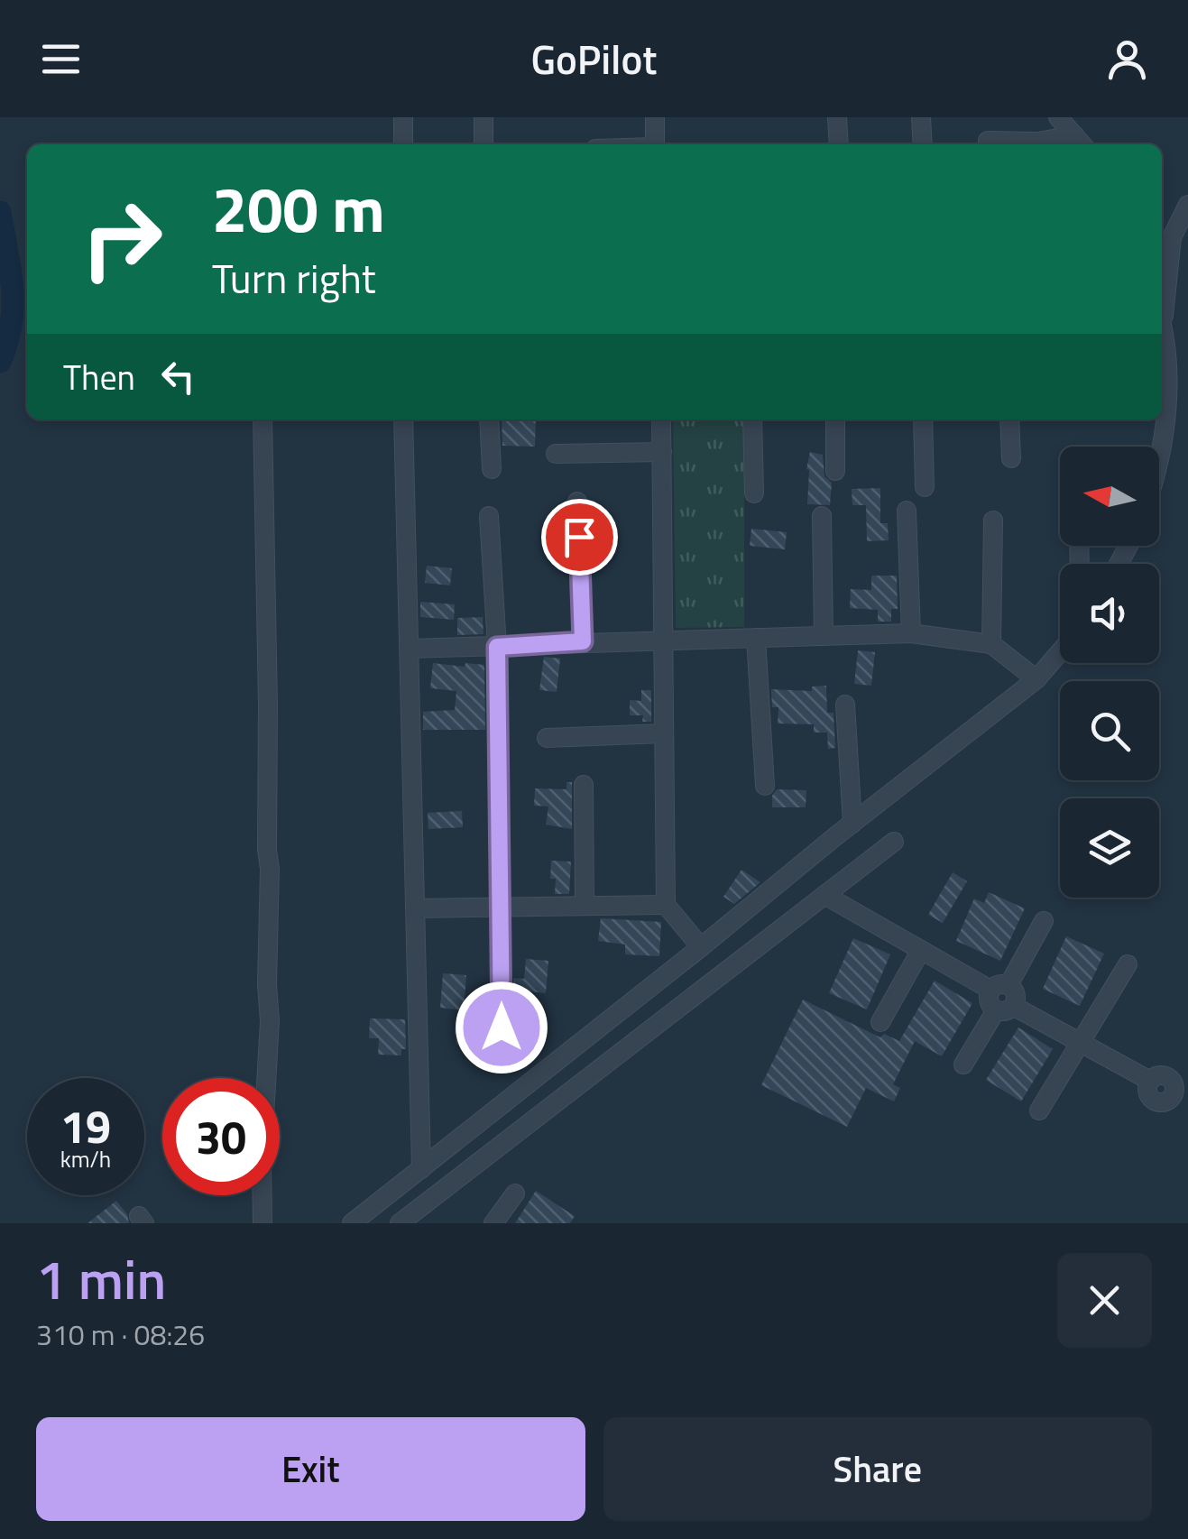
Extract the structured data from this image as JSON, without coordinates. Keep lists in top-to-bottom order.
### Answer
{
  "north": "left",
  "page": {
    "header": "GoPilot",
    "turn": ["200 m", "Turn right"],
    "then": "Then",
    "speed": "19 km/h",
    "limit": "30",
    "heading": ["1 min", "310 m · 08:26"],
    "buttons": ["Exit", "Share"]
  }
}
